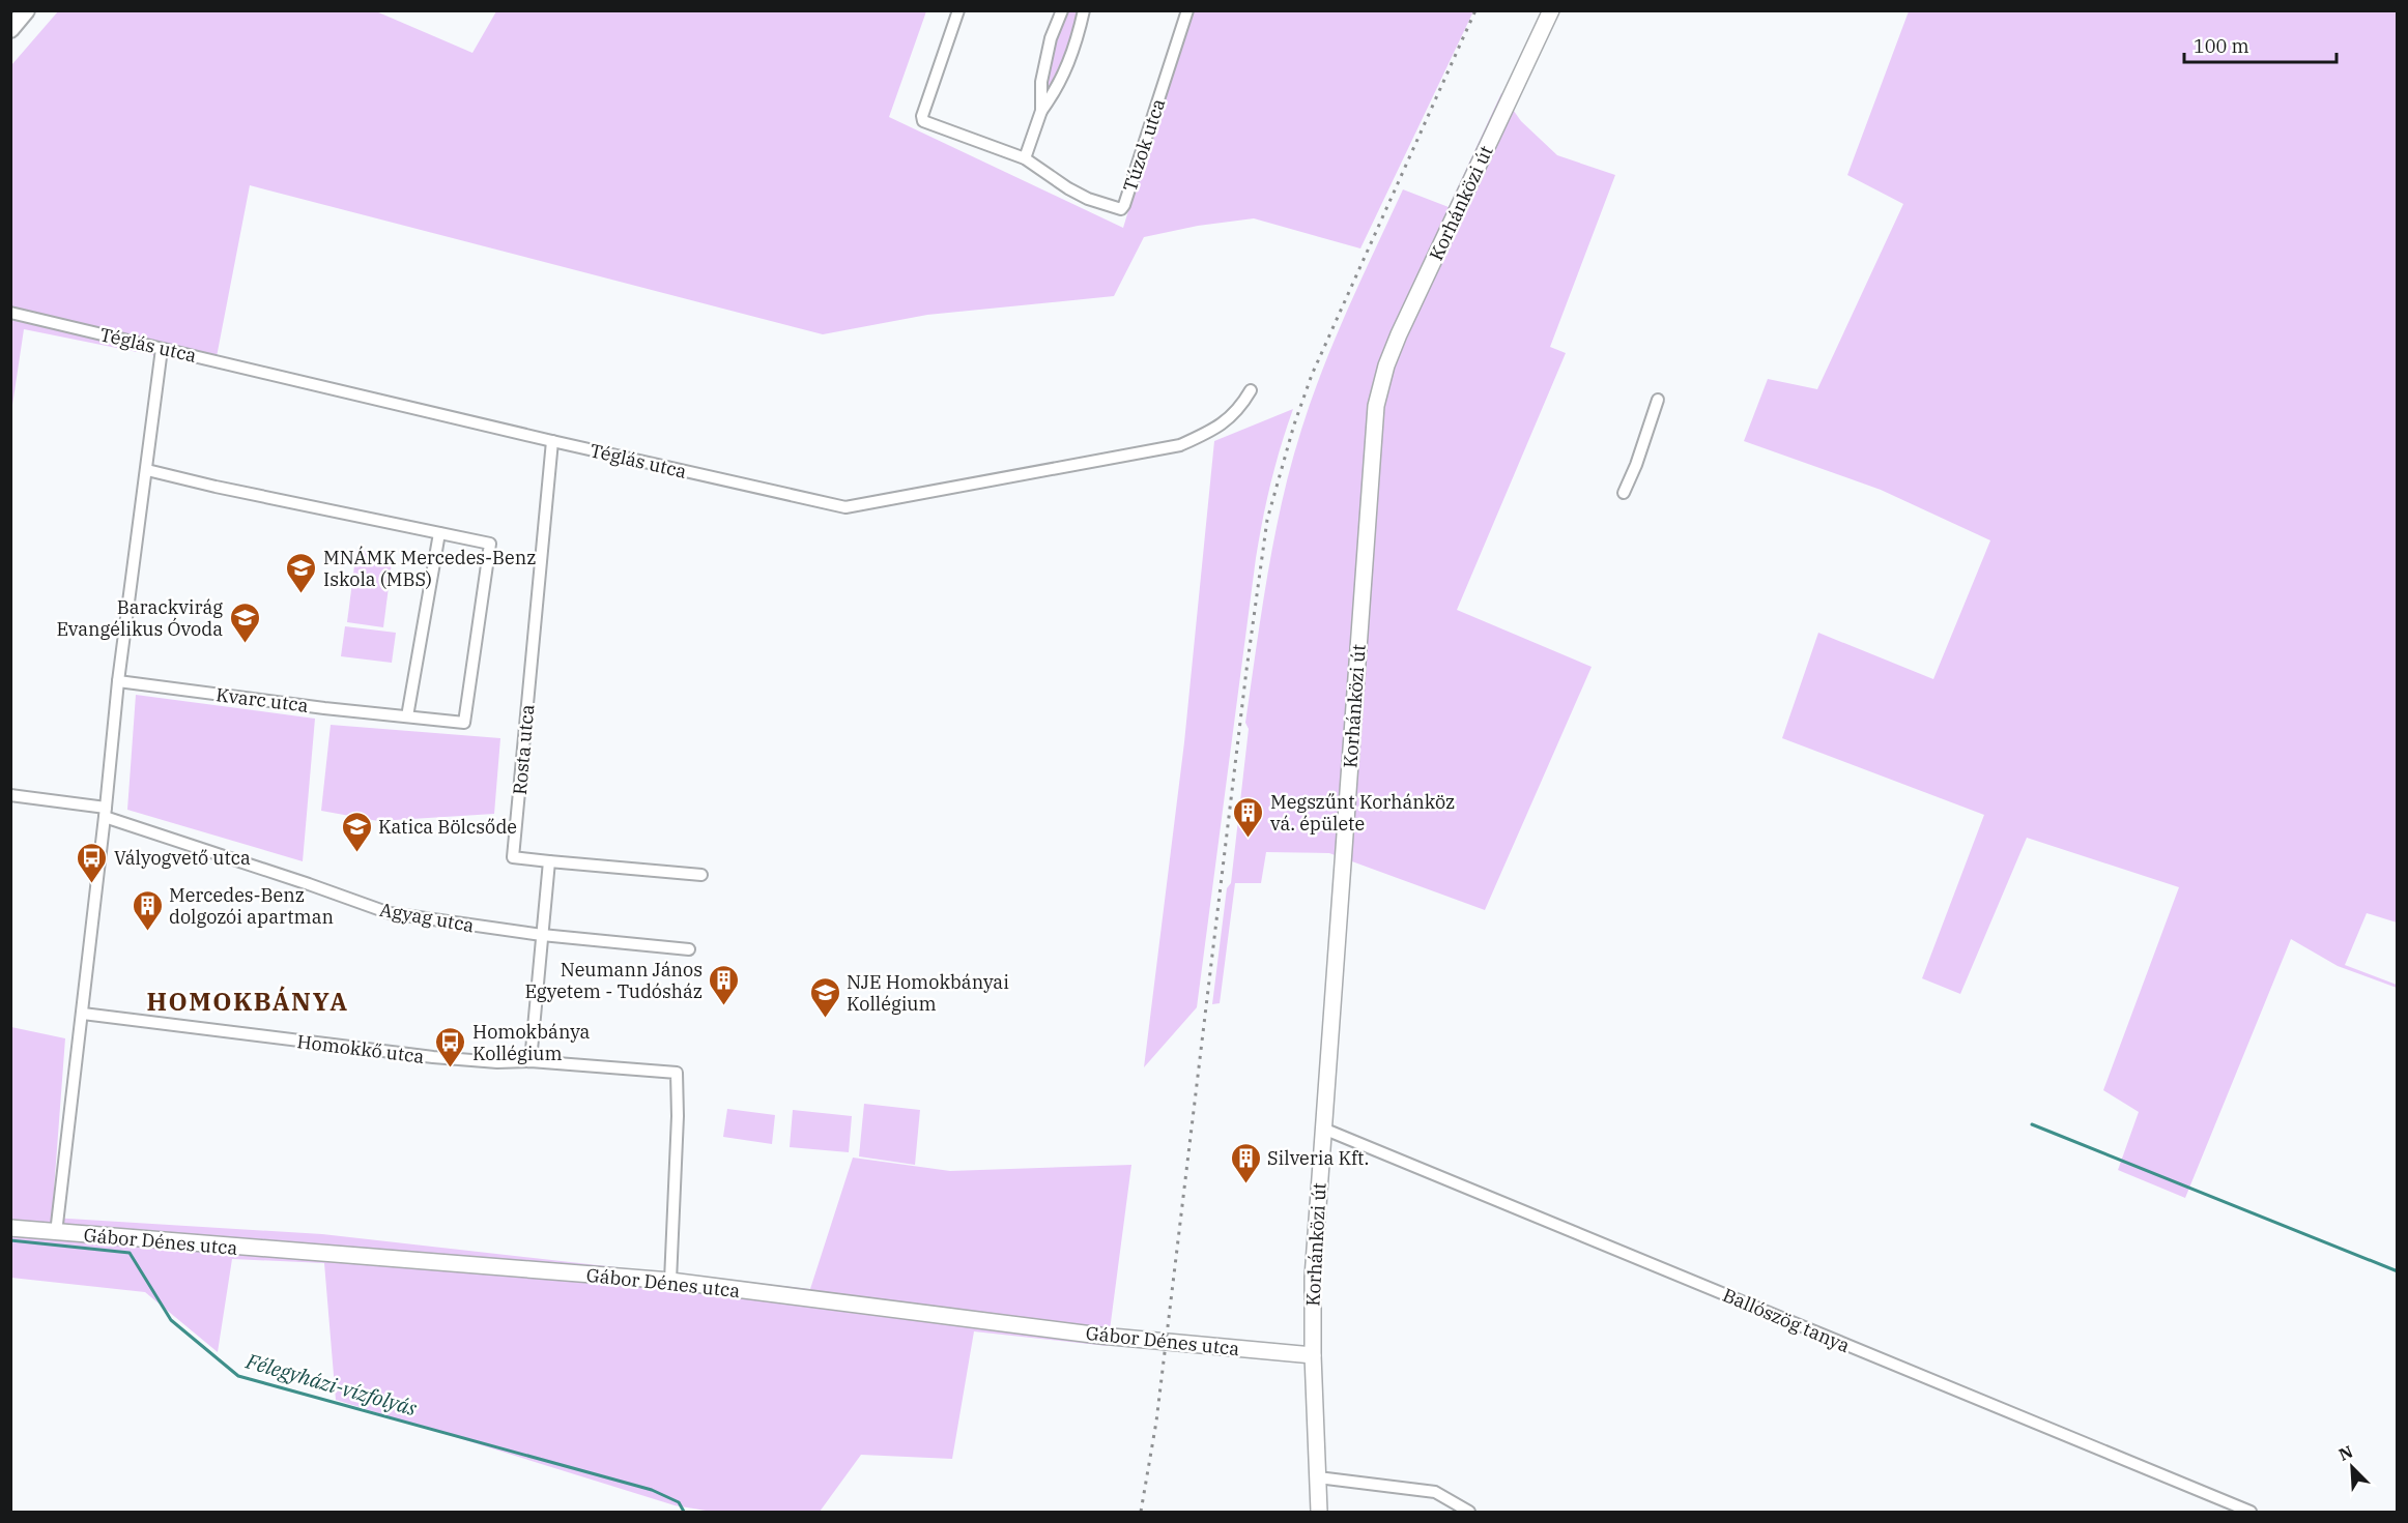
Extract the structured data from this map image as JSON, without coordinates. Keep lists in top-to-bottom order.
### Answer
{
  "streets": {
    "street": [
      "Túzok utca",
      "Korhánközi út",
      "Téglás utca",
      "Kvarc utca",
      "Rosta utca",
      "Agyag utca",
      "Homokkő utca",
      "Gábor Dénes utca",
      "Ballószög tanya"
    ]
  },
  "crossings": [
    ["Korhánközi út", "Gábor Dénes utca"],
    ["Korhánközi út", "Ballószög tanya"],
    ["Téglás utca", "Rosta utca"],
    ["Homokkő utca", "Gábor Dénes utca"]
  ],
  "districts": ["HOMOKBÁNYA"],
  "water": ["Félegyházi-vízfolyás"],
  "places": {
    "school or university": [
      "MNÁMK Mercedes-Benz Iskola (MBS)",
      "Barackvirág Evangélikus Óvoda",
      "Katica Bölcsőde",
      "NJE Homokbányai Kollégium"
    ],
    "building": [
      "Megszűnt Korhánköz vá. épülete",
      "Mercedes-Benz dolgozói apartman",
      "Neumann János Egyetem - Tudósház",
      "Silveria Kft."
    ],
    "bus stop": ["Vályogvető utca", "Homokbánya Kollégium"]
  },
  "scale_bar": "100 m",
  "north": "top left"
}
